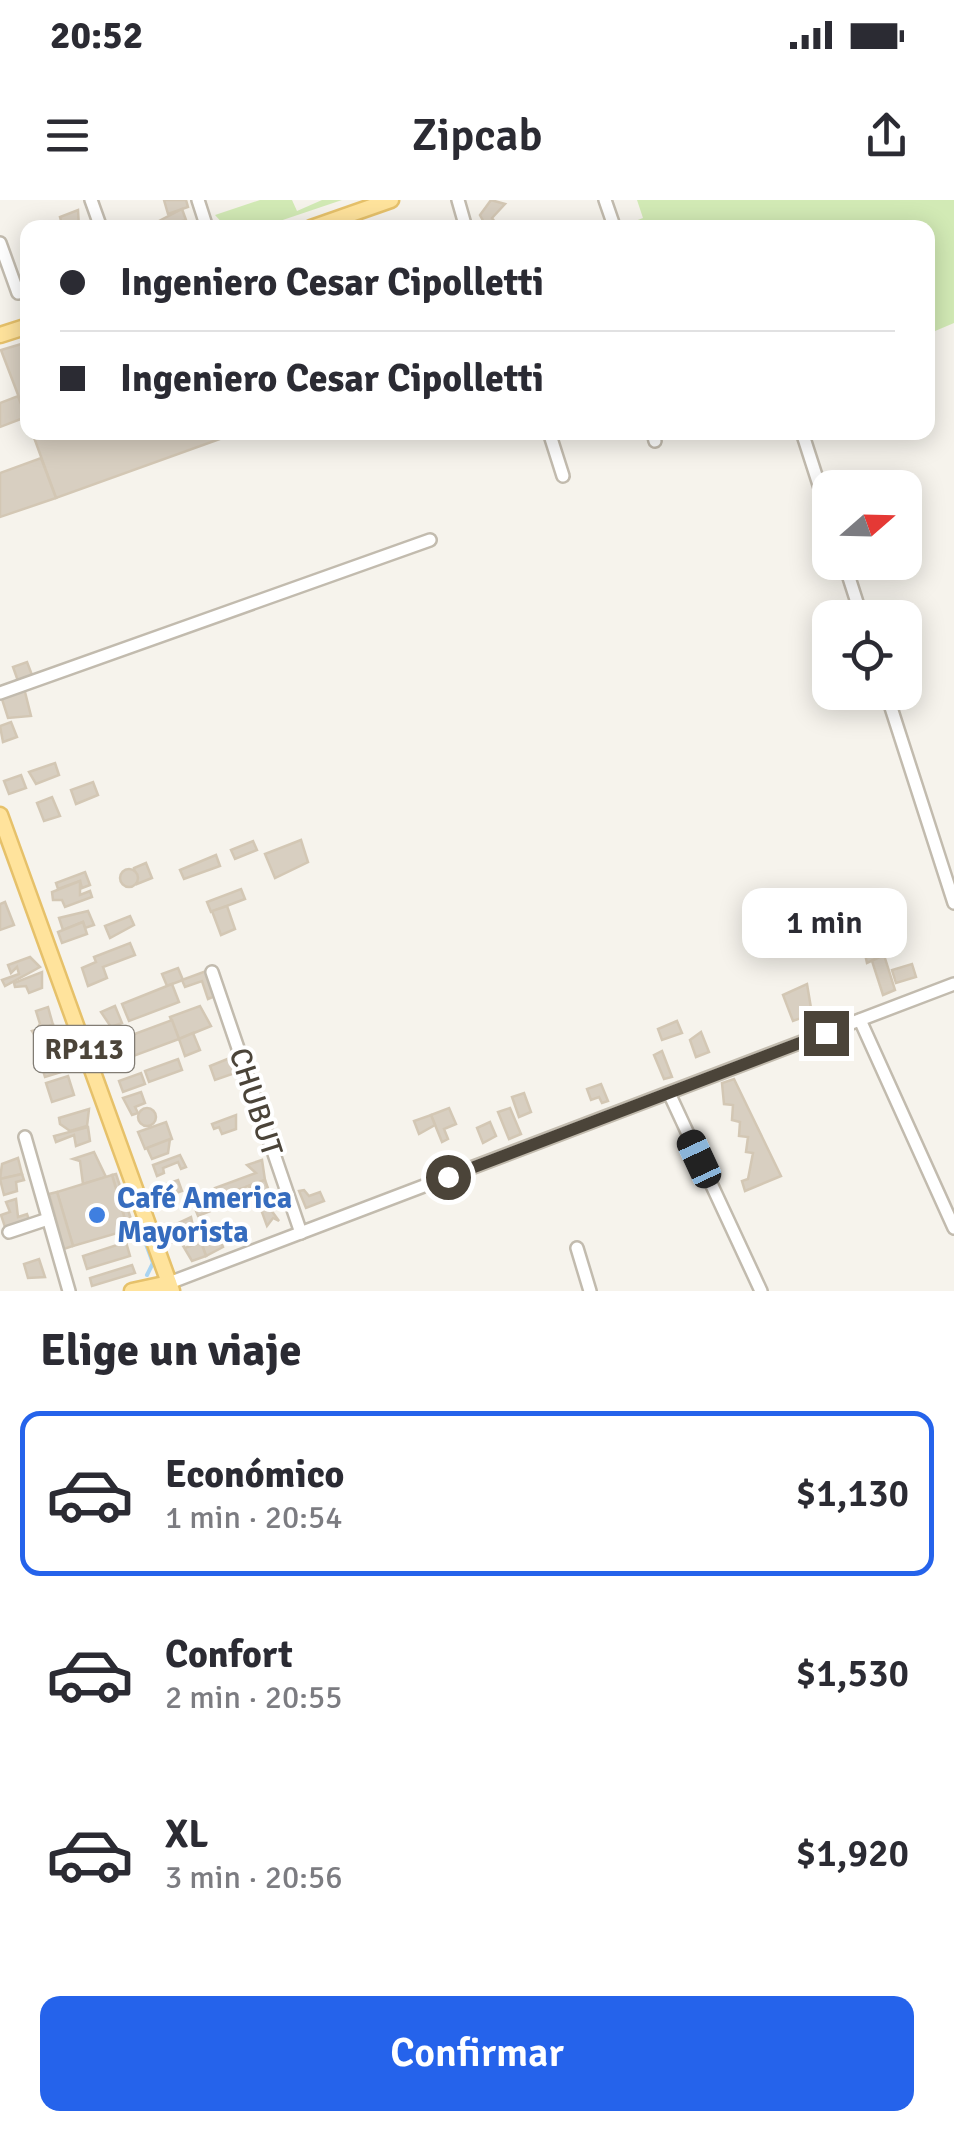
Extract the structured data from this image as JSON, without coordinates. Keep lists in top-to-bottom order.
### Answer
{
  "streets": {
    "main road": ["RP113"],
    "street": ["CHUBUT"]
  },
  "places": ["Café America Mayorista"],
  "north": "right",
  "page": {
    "status": "20:52",
    "header": "Zipcab",
    "banner": ["Ingeniero Cesar Cipolletti", "Ingeniero Cesar Cipolletti"],
    "bubble": "1 min",
    "heading": "Elige un viaje",
    "list": [
      {
        "name": "Económico",
        "note": "1 min · 20:54",
        "value": "$1,130"
      },
      {
        "name": "Confort",
        "note": "2 min · 20:55",
        "value": "$1,530"
      },
      {
        "name": "XL",
        "note": "3 min · 20:56",
        "value": "$1,920"
      }
    ],
    "buttons": "Confirmar"
  }
}
